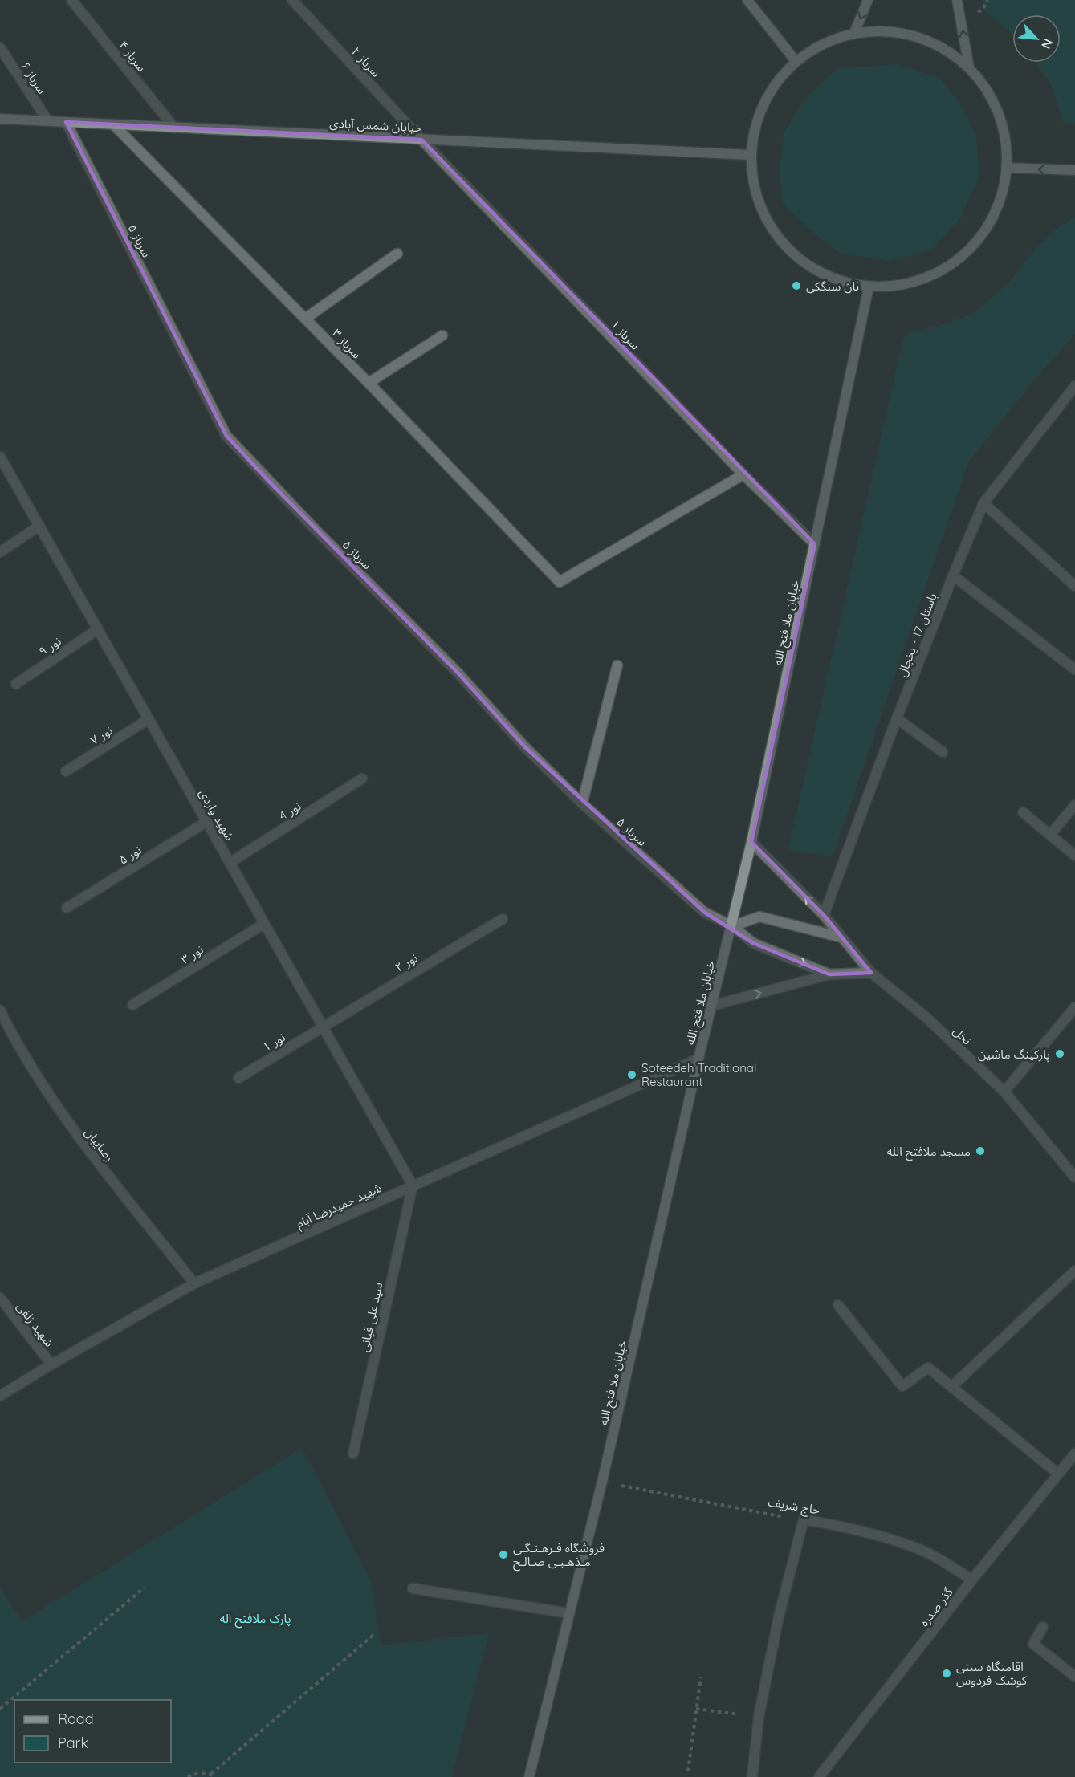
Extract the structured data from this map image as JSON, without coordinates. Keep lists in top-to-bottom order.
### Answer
{
  "streets": {
    "main road": ["خیابان شمس آبادی", "خیابان ملا فتح الله"],
    "street": [
      "سرباز ۴",
      "سرباز ۲",
      "سرباز ۶",
      "سرباز ۵",
      "سرباز ۱",
      "سرباز ۳",
      "باستان 17 - یخچال",
      "نور ۹",
      "نور ۷",
      "نور 4",
      "شهید واردی",
      "نور ۵",
      "نور ۳",
      "نور ۲",
      "نخل",
      "نور ۱",
      "رضاییان",
      "شهید حمیدرضا آبام",
      "سید علی قپانی",
      "شهید زلفی",
      "حاج شریف",
      "گذر صدره"
    ]
  },
  "crossings": [
    ["سرباز ۴", "خیابان شمس آبادی"],
    ["سرباز ۲", "خیابان شمس آبادی"],
    ["سرباز ۲", "سرباز ۱"],
    ["سرباز ۶", "خیابان شمس آبادی"],
    ["خیابان شمس آبادی", "سرباز ۵"],
    ["خیابان شمس آبادی", "سرباز ۱"],
    ["خیابان شمس آبادی", "سرباز ۳"],
    ["سرباز ۵", "خیابان ملا فتح الله"],
    ["سرباز ۱", "سرباز ۳"],
    ["سرباز ۱", "خیابان ملا فتح الله"],
    ["خیابان ملا فتح الله", "نخل"],
    ["خیابان ملا فتح الله", "شهید حمیدرضا آبام"],
    ["خیابان ملا فتح الله", "حاج شریف"],
    ["باستان 17 - یخچال", "نخل"],
    ["نور ۹", "شهید واردی"],
    ["نور ۷", "شهید واردی"],
    ["نور 4", "شهید واردی"],
    ["شهید واردی", "نور ۵"],
    ["شهید واردی", "نور ۳"],
    ["شهید واردی", "نور ۲"],
    ["شهید واردی", "نور ۱"],
    ["شهید واردی", "شهید حمیدرضا آبام"],
    ["شهید واردی", "سید علی قپانی"],
    ["نور ۲", "نور ۱"],
    ["رضاییان", "شهید حمیدرضا آبام"],
    ["شهید حمیدرضا آبام", "سید علی قپانی"],
    ["شهید حمیدرضا آبام", "شهید زلفی"],
    ["حاج شریف", "گذر صدره"]
  ],
  "parks": ["پارک ملافتح اله"],
  "places": [
    "نان سنگکی",
    "پارکینگ ماشین",
    "Soteedeh Traditional Restaurant",
    "مسجد ملافتح الله",
    "فروشگاه فـرهـنـگـی مـذهـبـی صـالـح",
    "اقامتگاه سنتی کوشک فردوس"
  ],
  "legend": ["Road", "Park"],
  "north": "bottom right"
}
